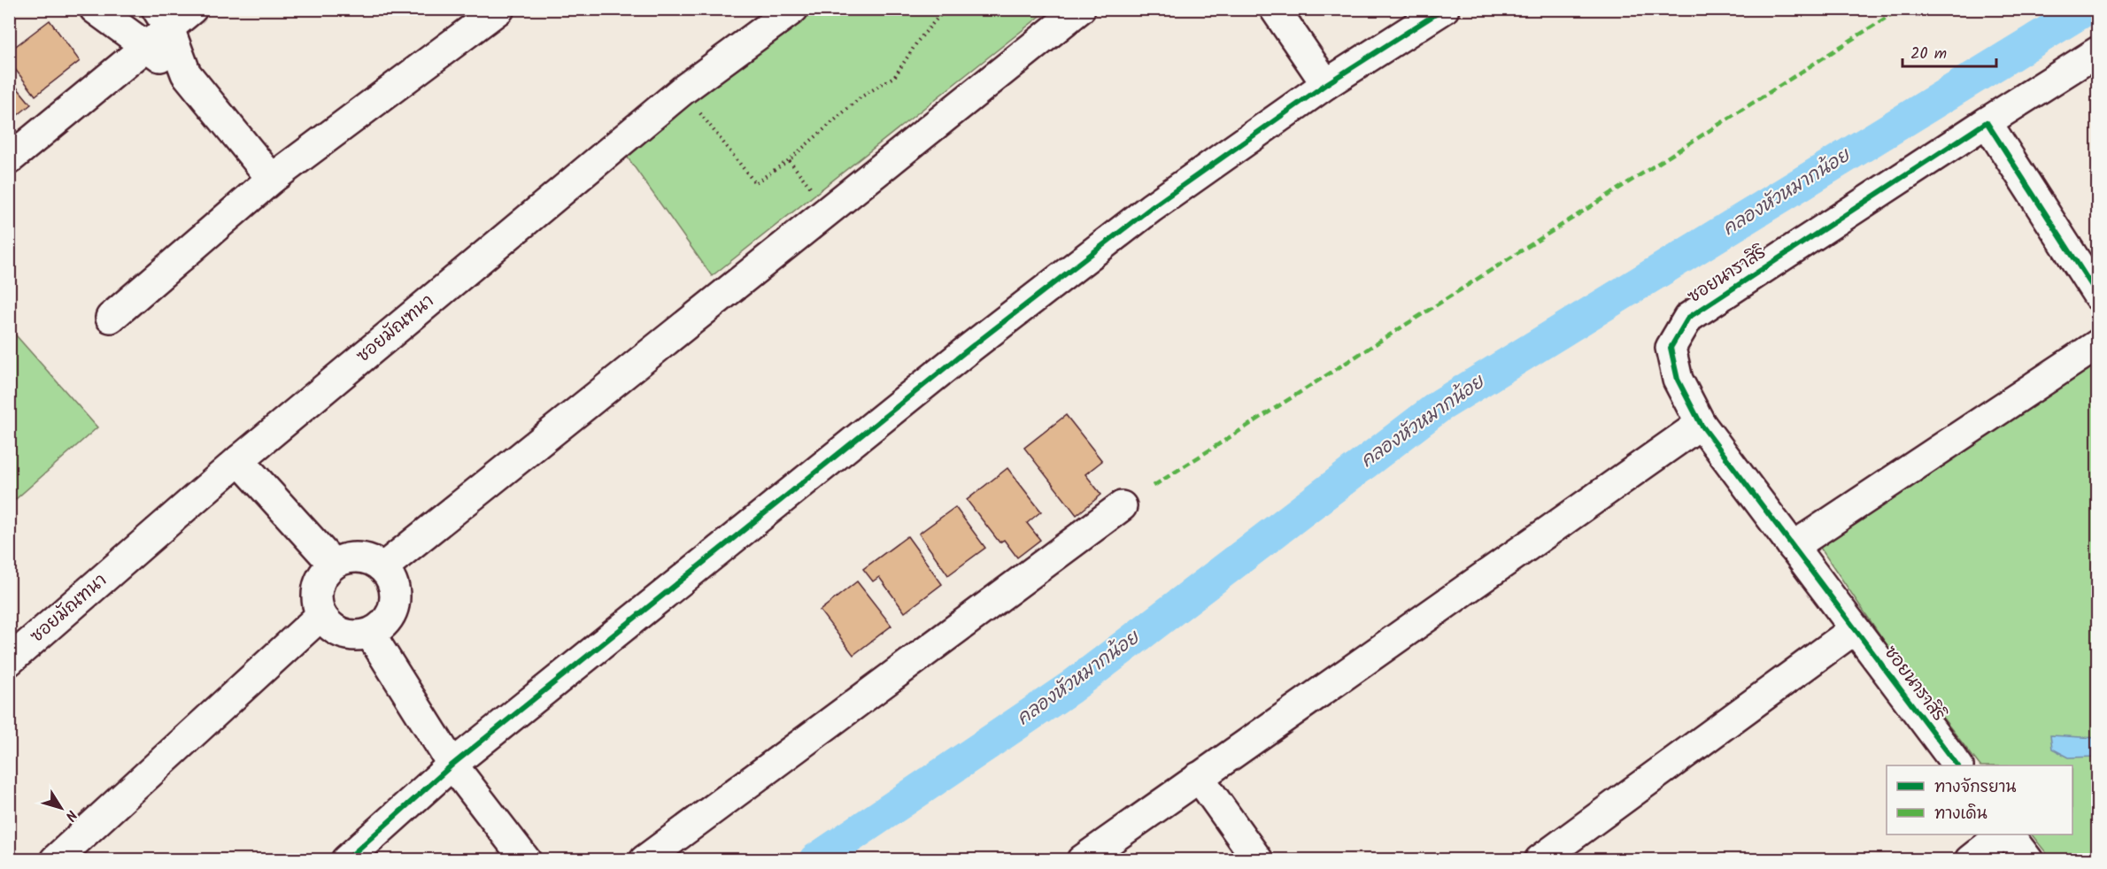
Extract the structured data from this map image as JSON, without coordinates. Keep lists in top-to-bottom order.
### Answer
{
  "streets": {
    "street": ["ซอยนาราสิริ", "ซอยมัณฑนา"]
  },
  "water": ["คลองหัวหมากน้อย"],
  "legend": ["ทางจักรยาน", "ทางเดิน"],
  "scale_bar": "20 m",
  "north": "bottom right"
}
